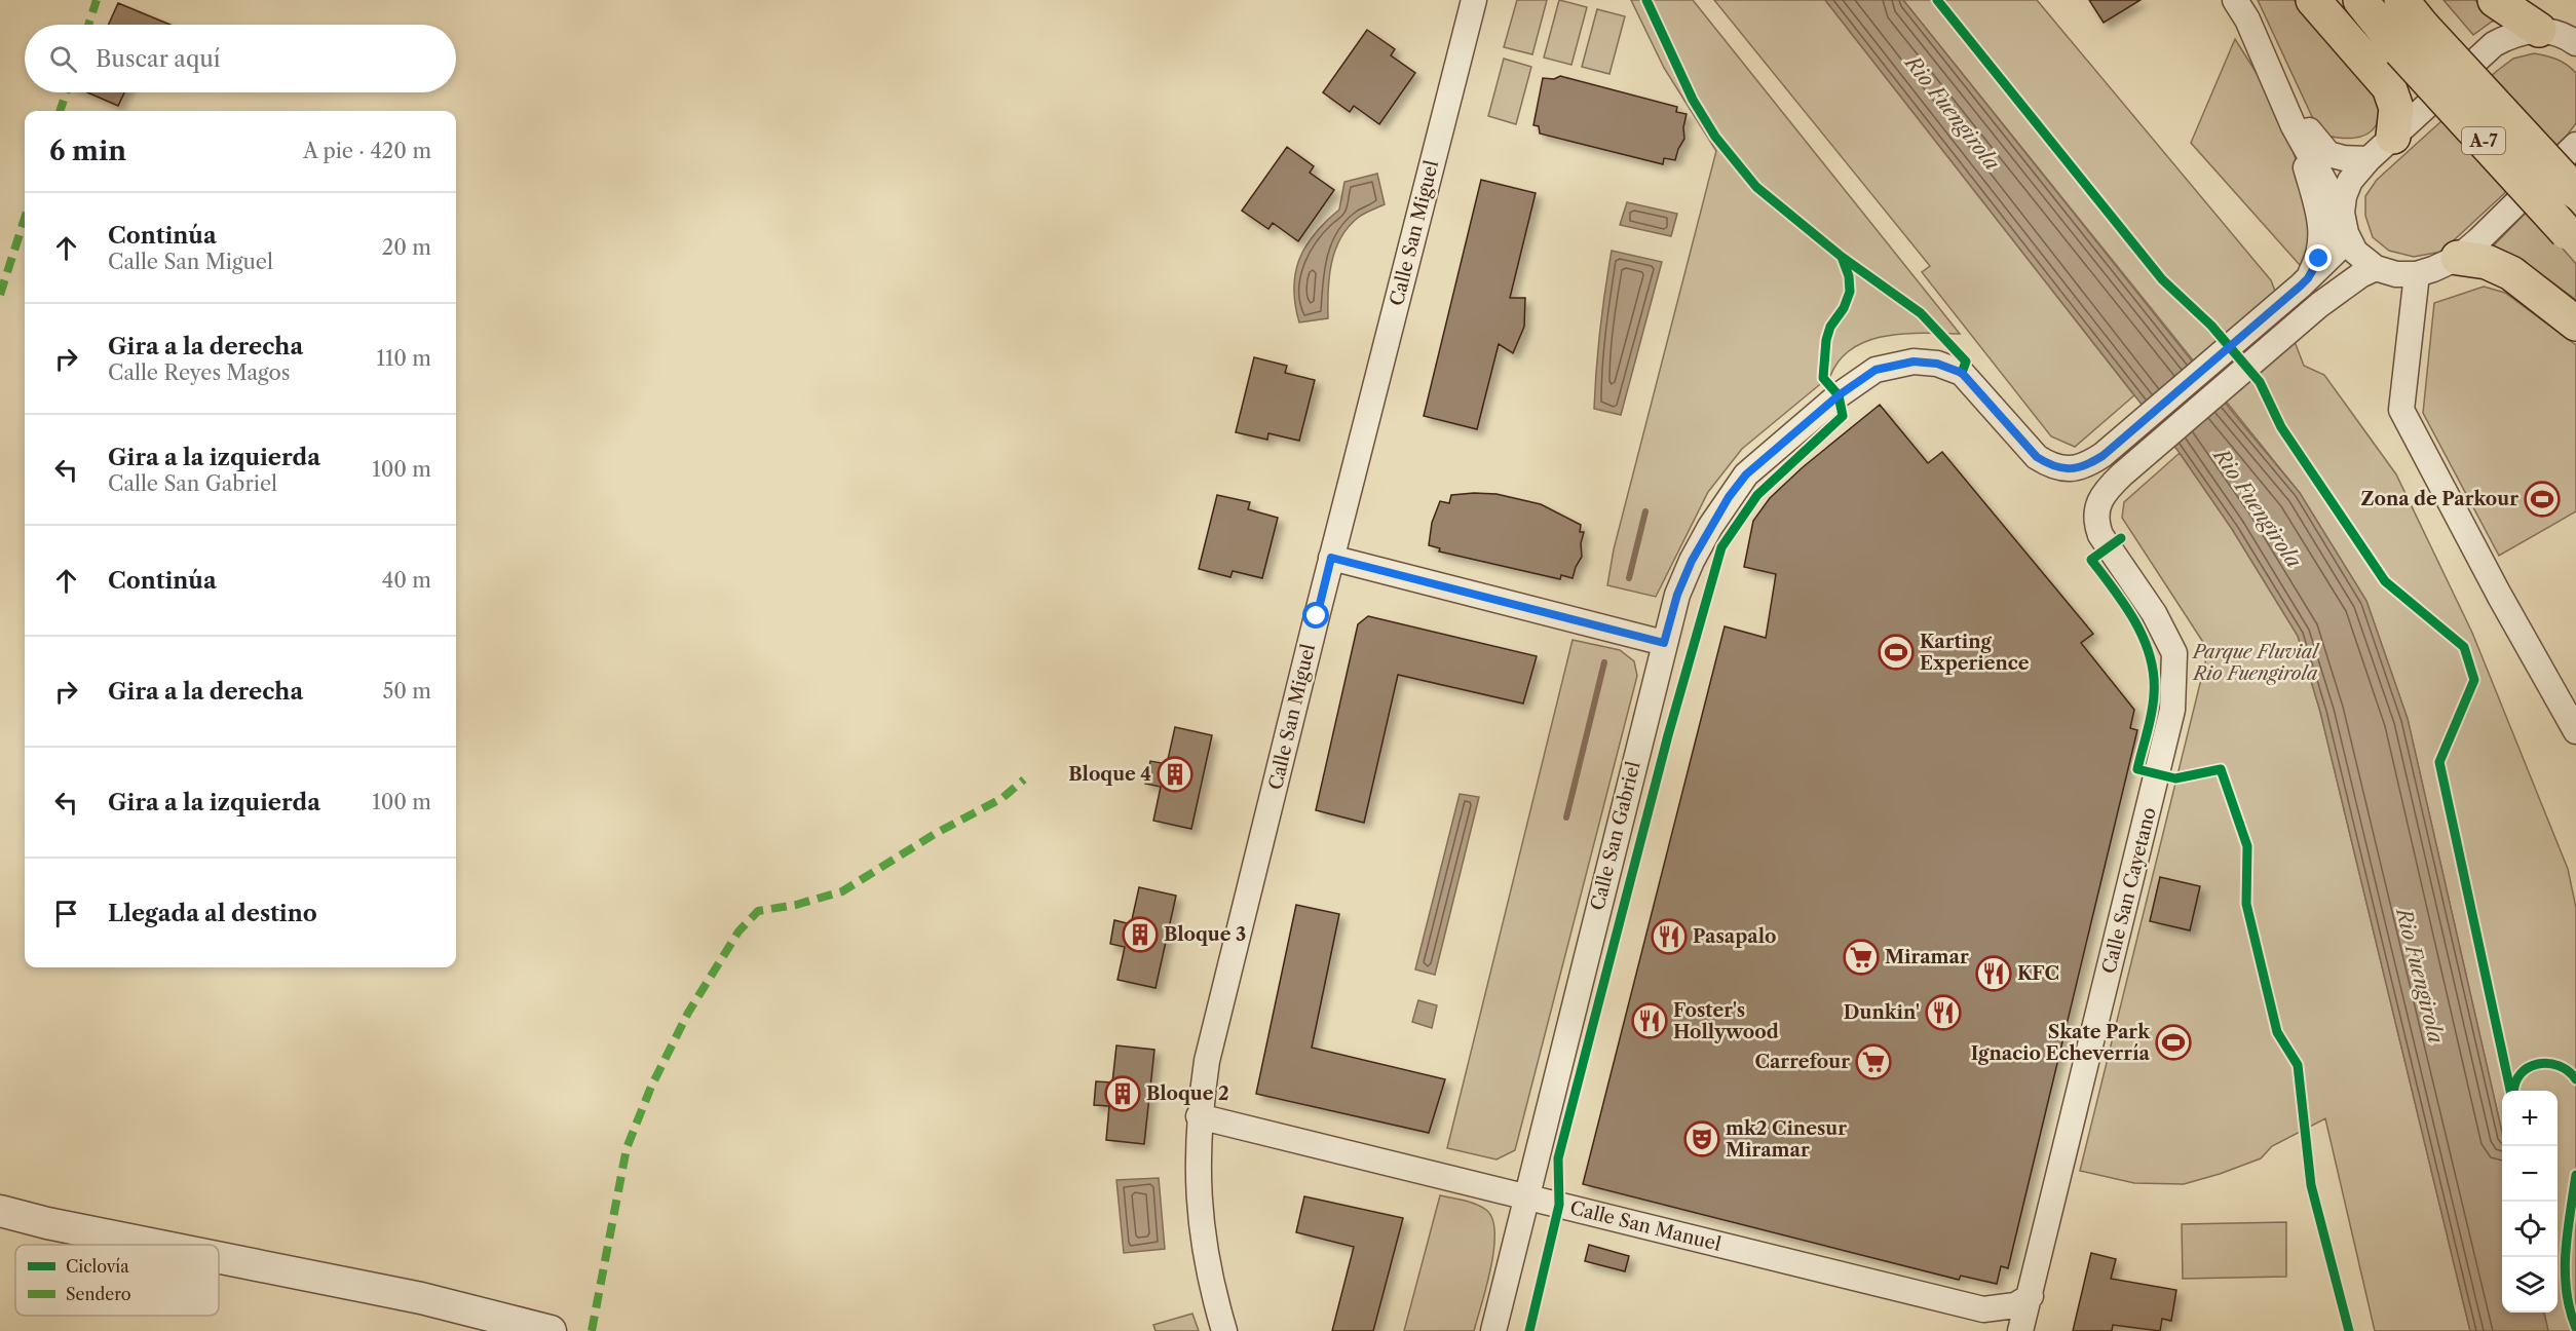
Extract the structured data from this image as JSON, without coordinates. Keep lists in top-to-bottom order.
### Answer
{
  "streets": {
    "highway": ["A-7"],
    "street": [
      "Calle San Miguel",
      "Calle San Gabriel",
      "Calle San Cayetano",
      "Calle San Manuel"
    ]
  },
  "crossings": [
    ["Calle San Miguel", "Calle San Manuel"],
    ["Calle San Gabriel", "Calle San Manuel"],
    ["Calle San Cayetano", "Calle San Manuel"]
  ],
  "water": ["Rio Fuengirola"],
  "parks": ["Parque Fluvial Rio Fuengirola"],
  "places": {
    "sports": ["Zona de Parkour", "Karting Experience", "Skate Park Ignacio Echeverría"],
    "building": ["Bloque 4", "Bloque 3", "Bloque 2"],
    "restaurant": [
      "Pasapalo",
      "KFC",
      "Dunkin'",
      "Foster's Hollywood"
    ],
    "supermarket": ["Miramar", "Carrefour"],
    "theatre": ["mk2 Cinesur Miramar"]
  },
  "legend": ["Ciclovía", "Sendero"],
  "page": {
    "search": "Buscar aquí",
    "heading": ["6 min", "A pie · 420 m"],
    "list": [
      ["Continúa", "Calle San Miguel", "20 m"],
      ["Gira a la derecha", "Calle Reyes Magos", "110 m"],
      ["Gira a la izquierda", "Calle San Gabriel", "100 m"],
      ["Continúa", "40 m"],
      ["Gira a la derecha", "50 m"],
      ["Gira a la izquierda", "100 m"],
      "Llegada al destino"
    ],
    "map_buttons": ["+", "−"]
  }
}
